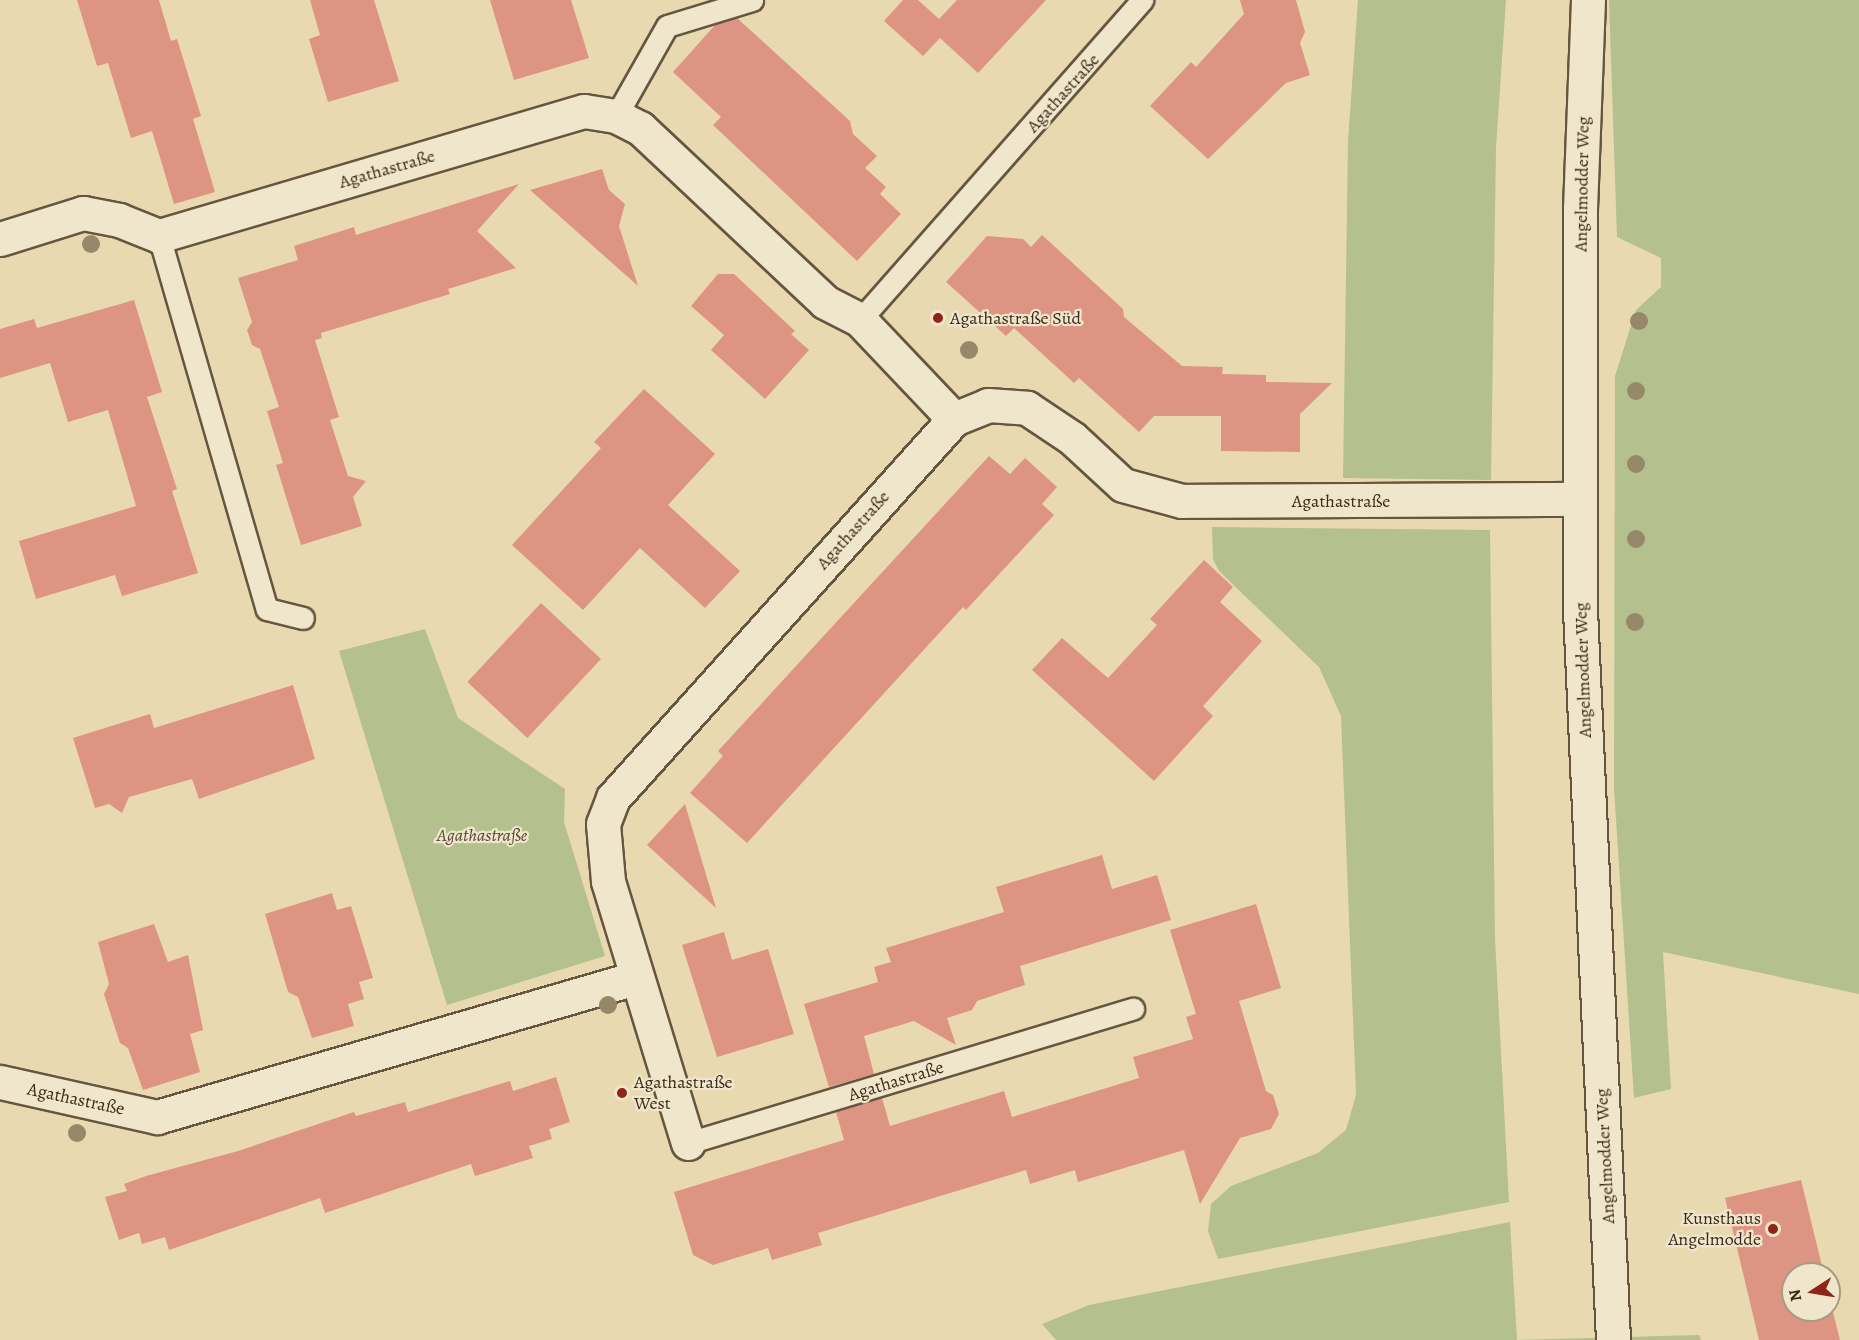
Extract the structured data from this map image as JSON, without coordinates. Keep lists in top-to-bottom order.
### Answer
{
  "streets": {
    "street": ["Agathastraße", "Angelmodder Weg"]
  },
  "crossings": [
    ["Agathastraße", "Angelmodder Weg"]
  ],
  "parks": ["Agathastraße"],
  "places": ["Agathastraße Süd", "Agathastraße West", "Kunsthaus Angelmodde"],
  "north": "left"
}
